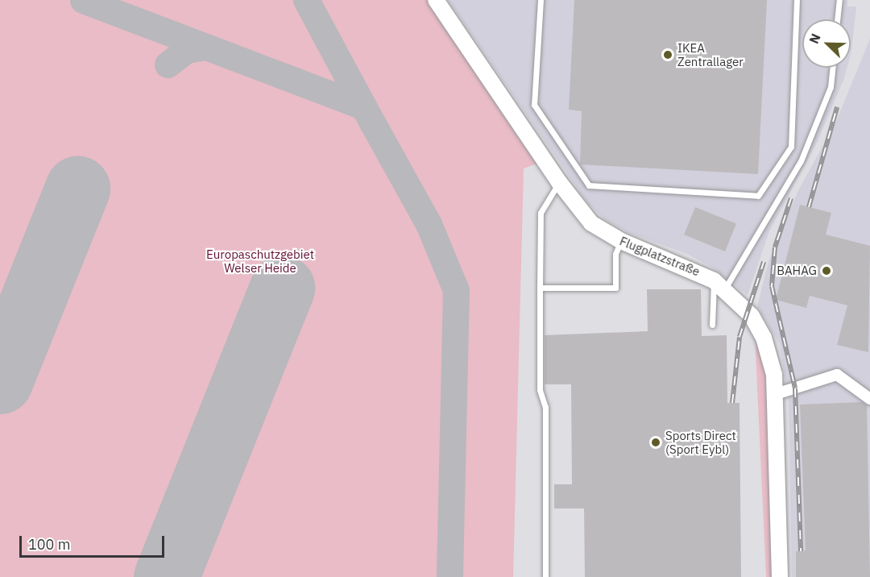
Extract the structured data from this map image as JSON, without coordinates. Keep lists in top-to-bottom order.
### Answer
{
  "streets": {
    "street": ["Flugplatzstraße"]
  },
  "parks": ["Europaschutzgebiet Welser Heide"],
  "places": ["IKEA Zentrallager", "BAHAG", "Sports Direct (Sport Eybl)"],
  "scale_bar": "100 m",
  "north": "top left"
}
